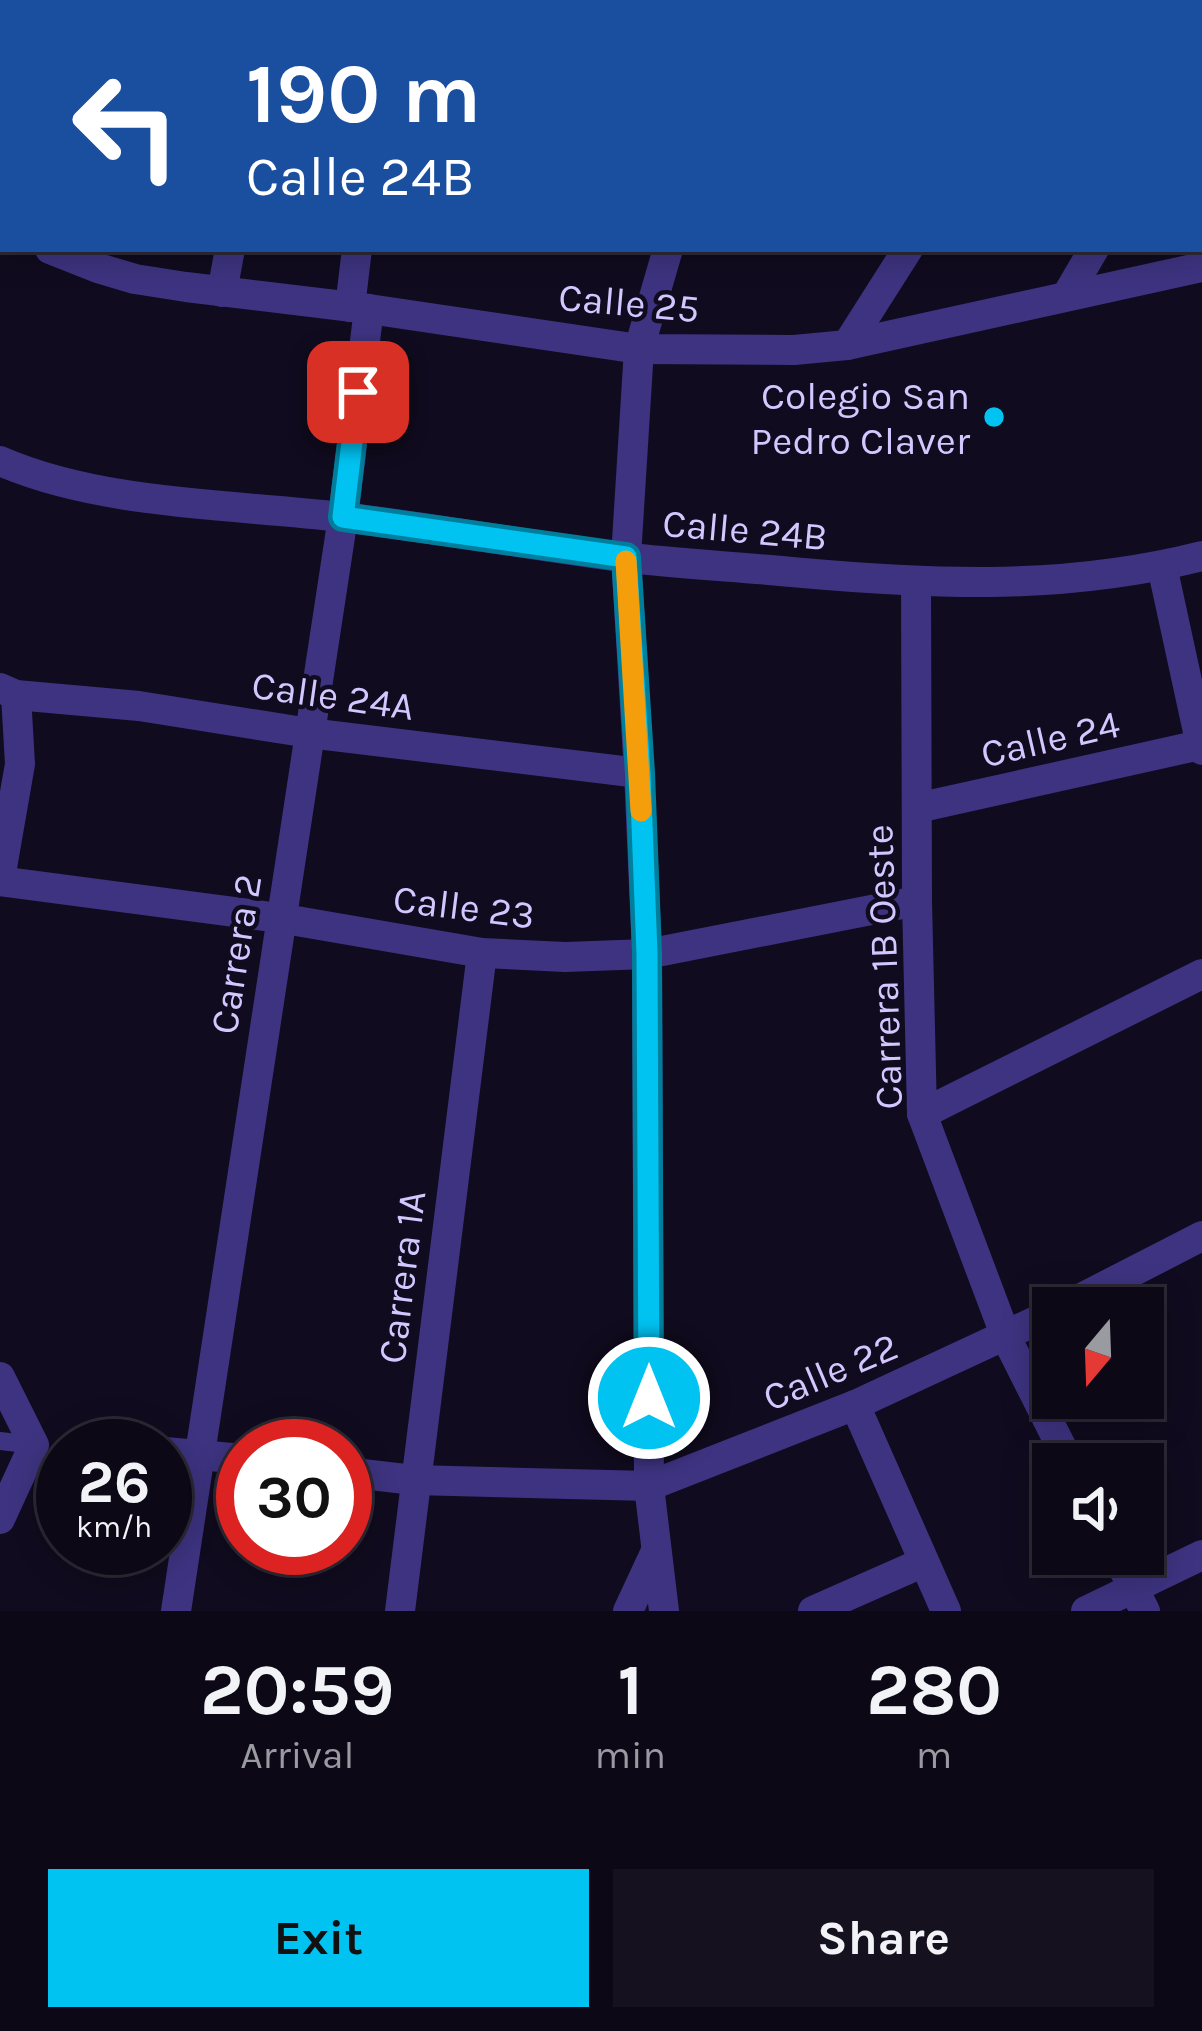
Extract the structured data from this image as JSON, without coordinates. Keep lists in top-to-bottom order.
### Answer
{
  "streets": {
    "street": [
      "Calle 25",
      "Calle 24B",
      "Calle 24A",
      "Calle 24",
      "Calle 23",
      "Carrera 2",
      "Carrera 1B Oeste",
      "Carrera 1A",
      "Calle 22"
    ]
  },
  "crossings": [
    ["Calle 25", "Carrera 2"],
    ["Calle 24B", "Carrera 2"],
    ["Calle 24B", "Carrera 1B Oeste"],
    ["Calle 24A", "Carrera 2"],
    ["Calle 24", "Carrera 1B Oeste"],
    ["Calle 23", "Carrera 2"],
    ["Calle 23", "Carrera 1B Oeste"],
    ["Calle 23", "Carrera 1A"],
    ["Carrera 1B Oeste", "Calle 22"],
    ["Carrera 1A", "Calle 22"]
  ],
  "places": ["Colegio San Pedro Claver"],
  "north": "bottom",
  "page": {
    "turn": ["190 m", "Calle 24B"],
    "speed": "26 km/h",
    "limit": "30",
    "eta": [
      "20:59",
      "Arrival",
      "1",
      "min",
      "280",
      "m"
    ],
    "buttons": ["Exit", "Share"]
  }
}
